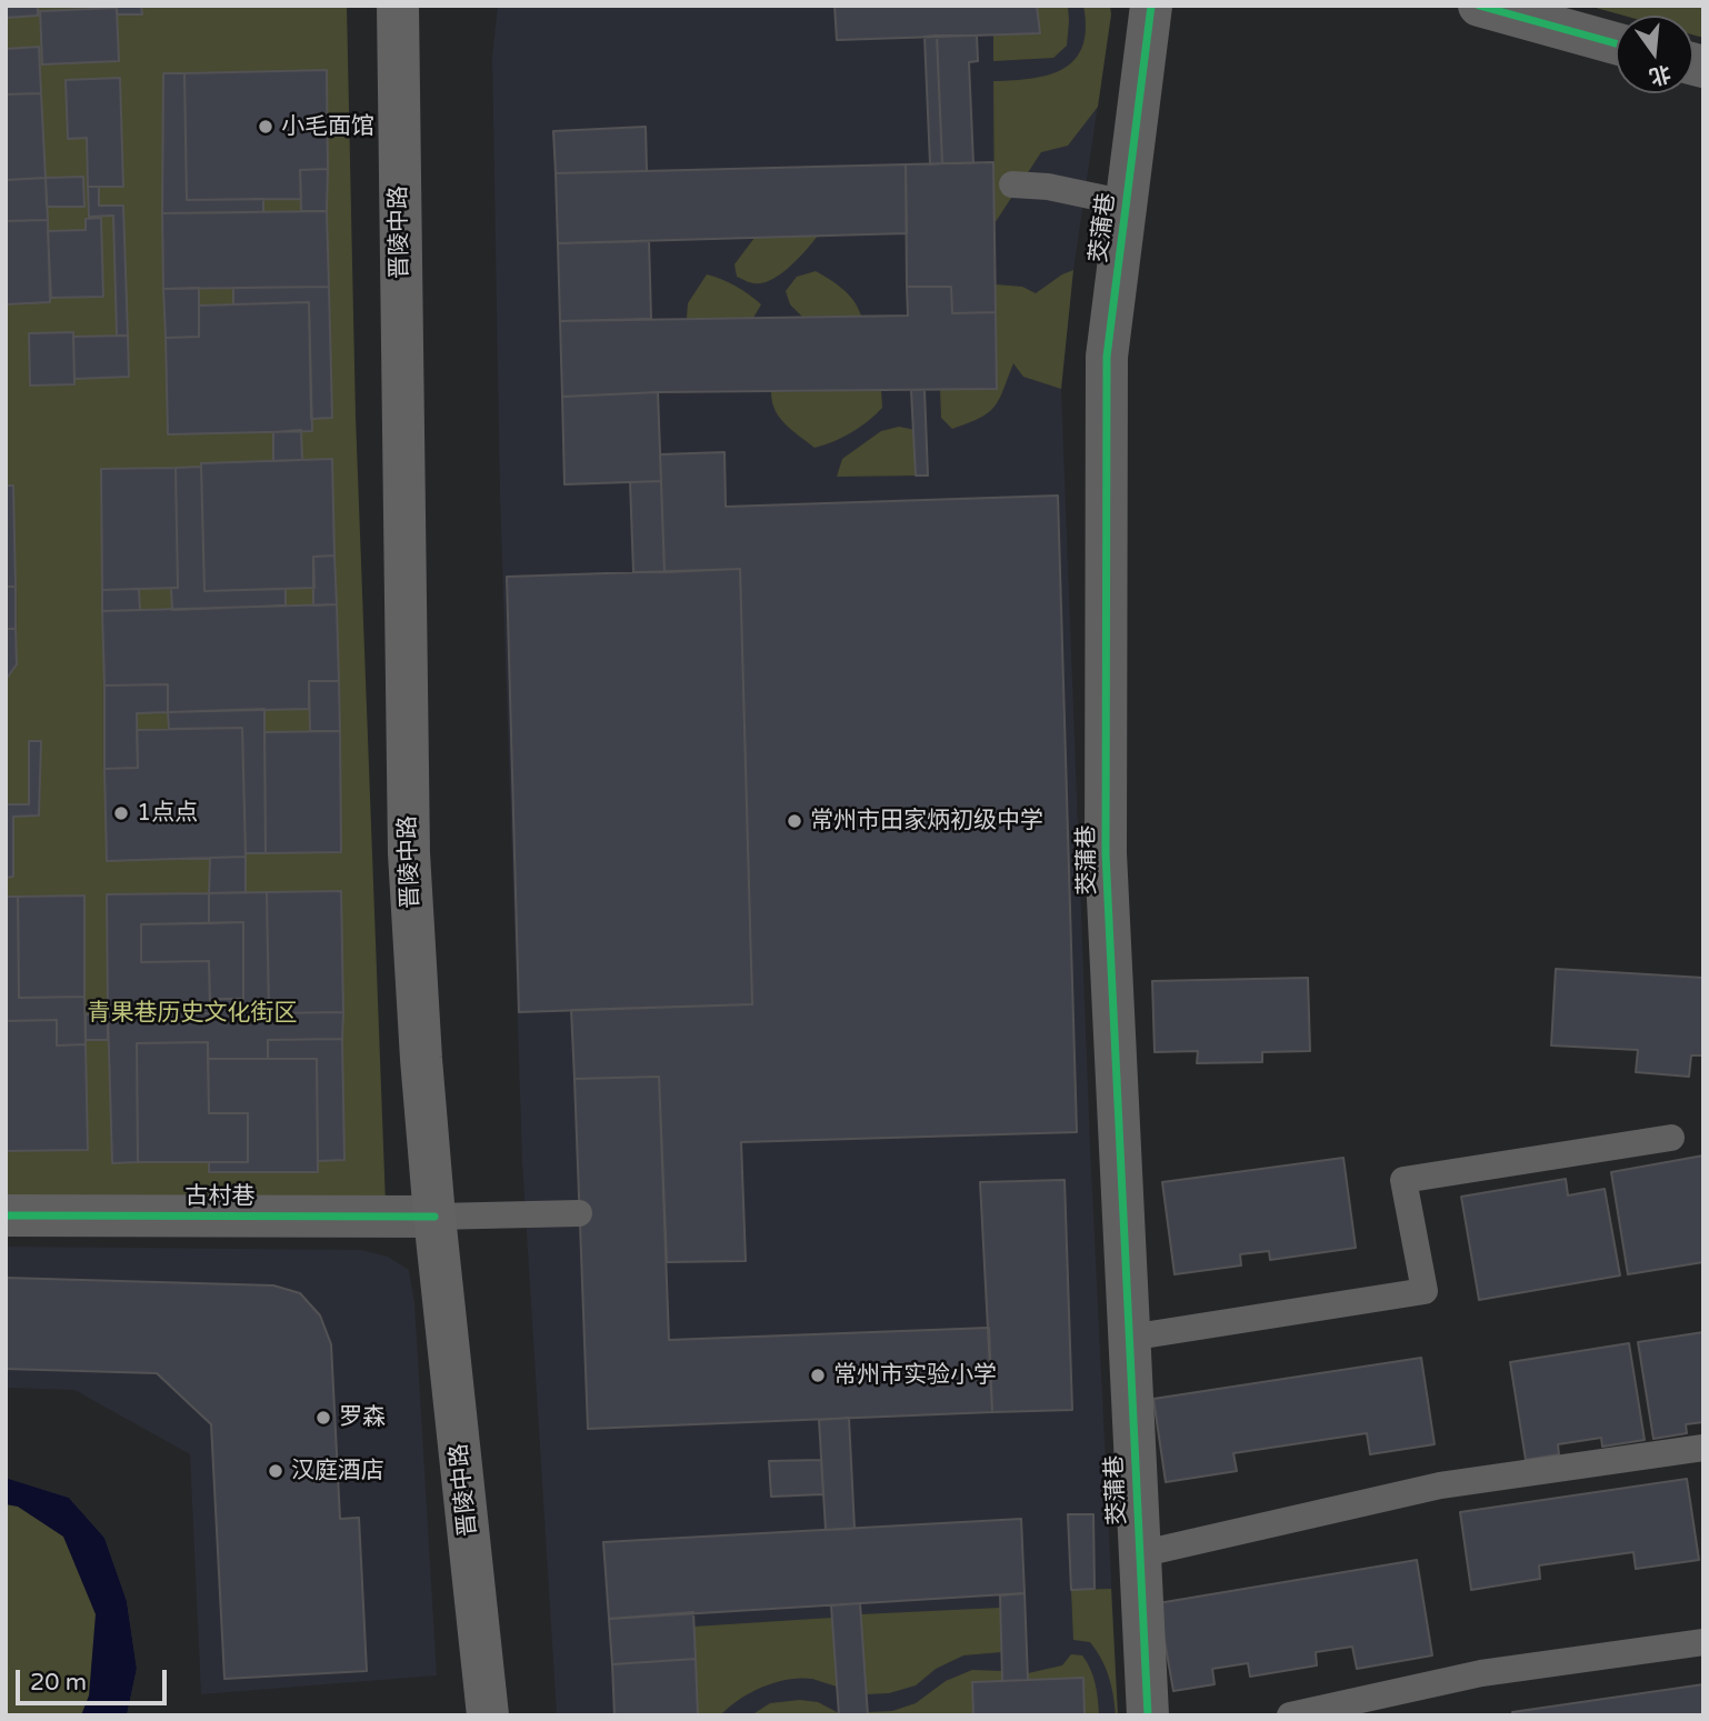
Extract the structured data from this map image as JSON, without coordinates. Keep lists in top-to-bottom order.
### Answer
{
  "streets": {
    "main road": ["晋陵中路"],
    "street": ["茭蒲巷", "古村巷"]
  },
  "crossings": [
    ["晋陵中路", "古村巷"]
  ],
  "parks": ["青果巷历史文化街区"],
  "places": [
    "小毛面馆",
    "1点点",
    "常州市田家炳初级中学",
    "常州市实验小学",
    "罗森",
    "汉庭酒店"
  ],
  "scale_bar": "20 m",
  "north": "bottom"
}
